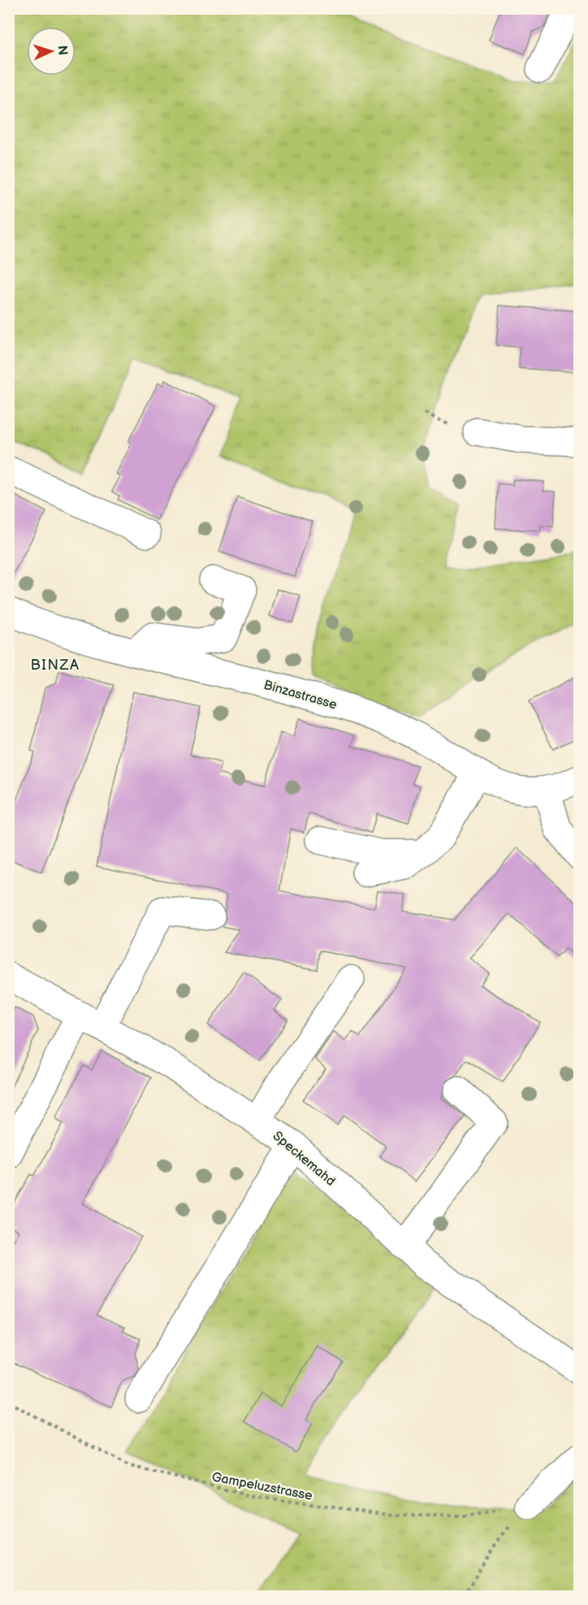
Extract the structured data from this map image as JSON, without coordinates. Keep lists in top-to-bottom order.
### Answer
{
  "streets": {
    "street": ["Binzastrasse", "Speckemahd"],
    "path": ["Gampeluzstrasse"]
  },
  "districts": ["BINZA"],
  "north": "right"
}
